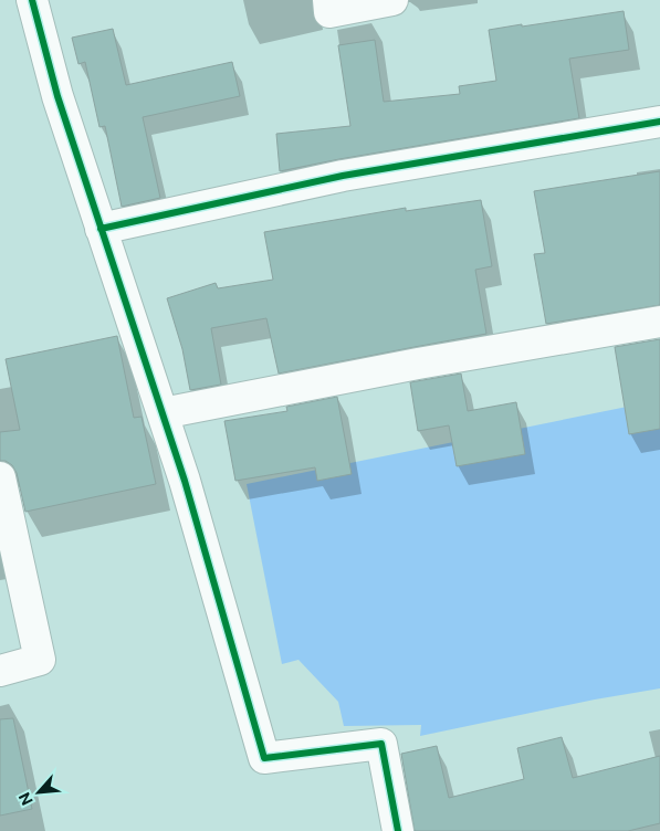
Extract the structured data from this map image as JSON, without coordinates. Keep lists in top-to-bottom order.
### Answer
{
  "north": "bottom left"
}
